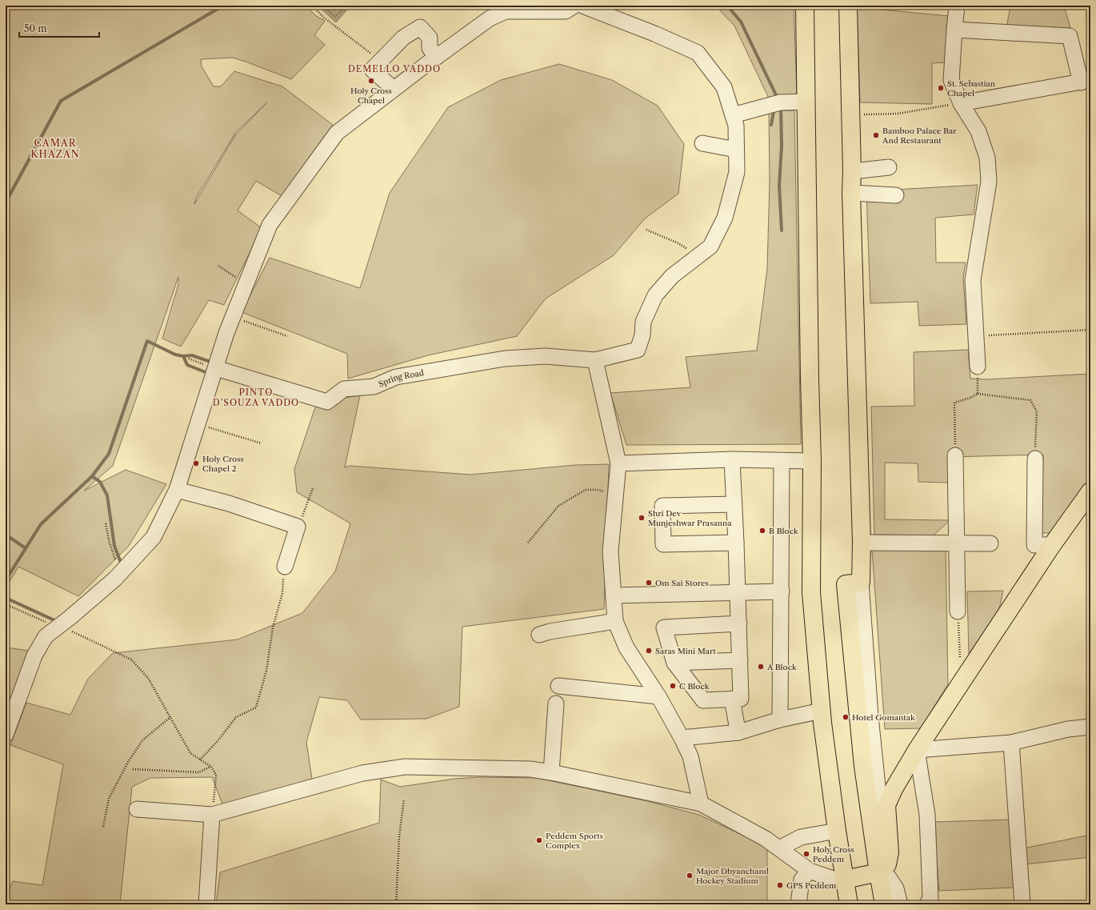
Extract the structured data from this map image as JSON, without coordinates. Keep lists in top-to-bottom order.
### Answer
{
  "streets": {
    "street": ["Spring Road"]
  },
  "districts": ["DEMELLO VADDO", "CAMAR KHAZAN", "PINTO D’SOUZA VADDO"],
  "places": [
    "Holy Cross Chapel",
    "St. Sebastian Chapel",
    "Bamboo Palace Bar And Restaurant",
    "Holy Cross Chapel 2",
    "Shri Dev Munjeshwar Prasanna",
    "B Block",
    "Om Sai Stores",
    "Saras Mini Mart",
    "A Block",
    "C Block",
    "Hotel Gomantak",
    "Peddem Sports Complex",
    "Holy Cross Peddem",
    "Major Dhyanchand Hockey Stadium",
    "GPS Peddem"
  ],
  "scale_bar": "50 m"
}
